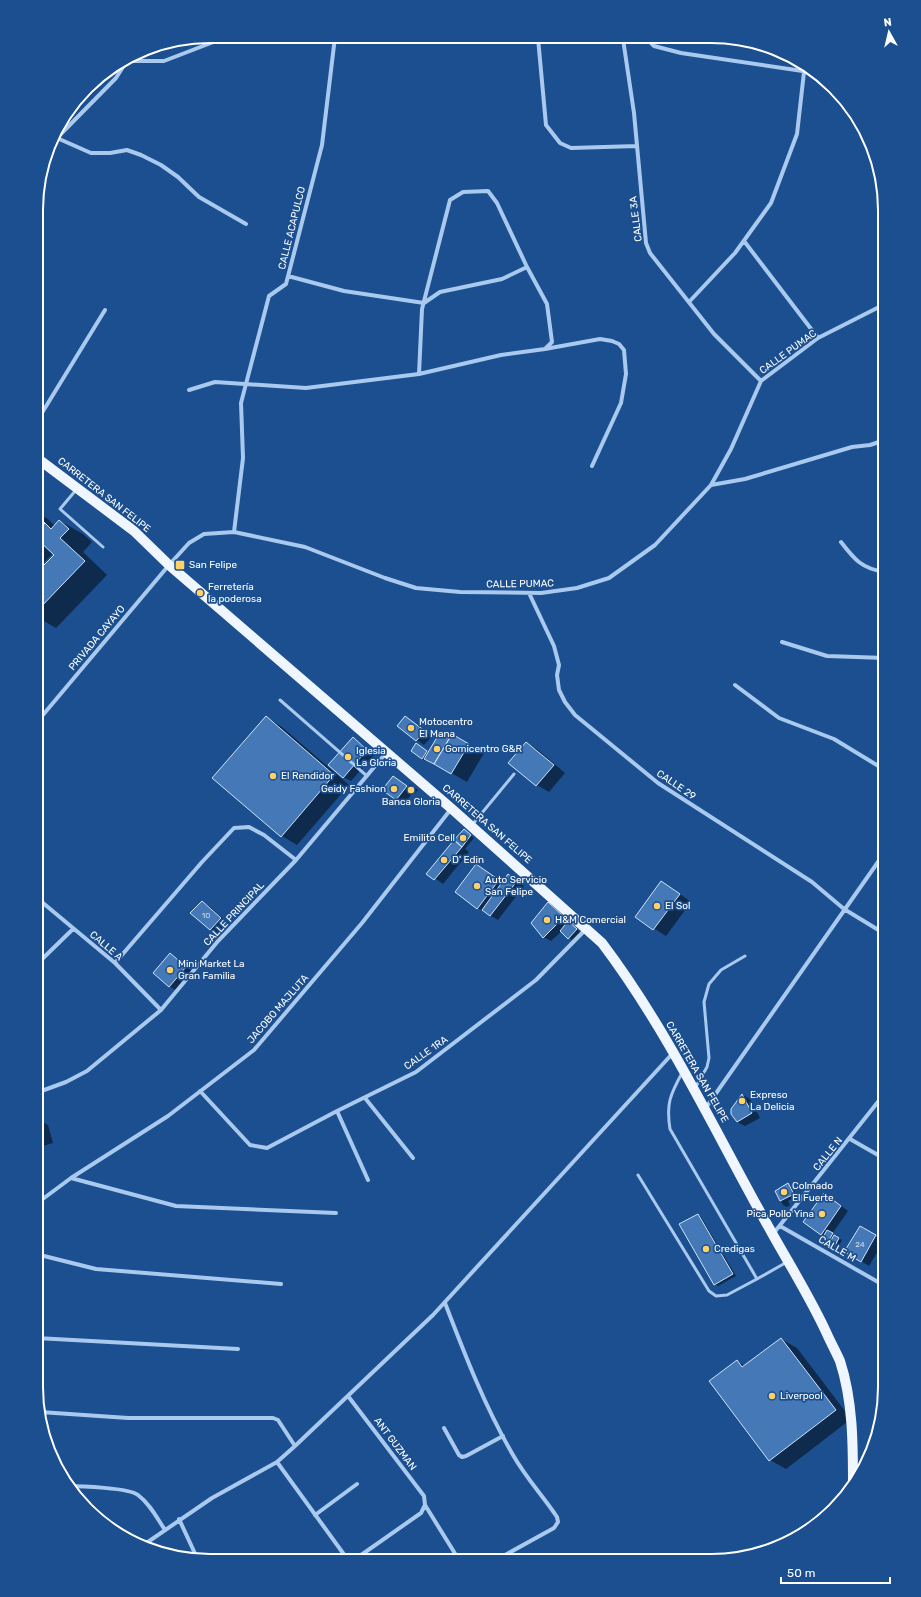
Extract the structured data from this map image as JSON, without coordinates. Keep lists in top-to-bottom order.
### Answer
{
  "streets": {
    "main road": ["CARRETERA SAN FELIPE"],
    "street": [
      "CALLE 3A",
      "CALLE ACAPULCO",
      "CALLE PUMAC",
      "PRIVADA CAYAYO",
      "CALLE 29",
      "CALLE PRINCIPAL",
      "CALLE A",
      "JACOBO MAJLUTA",
      "CALLE 1RA",
      "CALLE N",
      "CALLE M",
      "ANT GUZMAN"
    ]
  },
  "crossings": [
    ["CALLE 3A", "CALLE PUMAC"],
    ["CALLE ACAPULCO", "CALLE PUMAC"],
    ["CALLE PUMAC", "CARRETERA SAN FELIPE"],
    ["CALLE PUMAC", "PRIVADA CAYAYO"],
    ["CALLE PUMAC", "CALLE 29"],
    ["CARRETERA SAN FELIPE", "PRIVADA CAYAYO"],
    ["CARRETERA SAN FELIPE", "CALLE PRINCIPAL"],
    ["CARRETERA SAN FELIPE", "JACOBO MAJLUTA"],
    ["CARRETERA SAN FELIPE", "CALLE 1RA"],
    ["CARRETERA SAN FELIPE", "CALLE N"],
    ["CALLE PRINCIPAL", "CALLE A"],
    ["JACOBO MAJLUTA", "CALLE 1RA"],
    ["CALLE N", "CALLE M"]
  ],
  "places": {
    "transit": ["San Felipe"],
    "other": [
      "Ferretería la poderosa",
      "Motocentro El Mana",
      "Gomicentro G&R",
      "Iglesia La Gloria",
      "El Rendidor",
      "Geidy Fashion",
      "Banca Gloria",
      "Emilito Cell",
      "D' Edin",
      "Auto Servicio San Felipe",
      "El Sol",
      "H&M Comercial",
      "Mini Market La Gran Familia",
      "Expreso La Delicia",
      "Colmado El Fuerte",
      "Pica Pollo Yina",
      "Credigas",
      "Liverpool"
    ]
  },
  "house_numbers": ["10", "24"],
  "scale_bar": "50 m",
  "north": "top"
}
